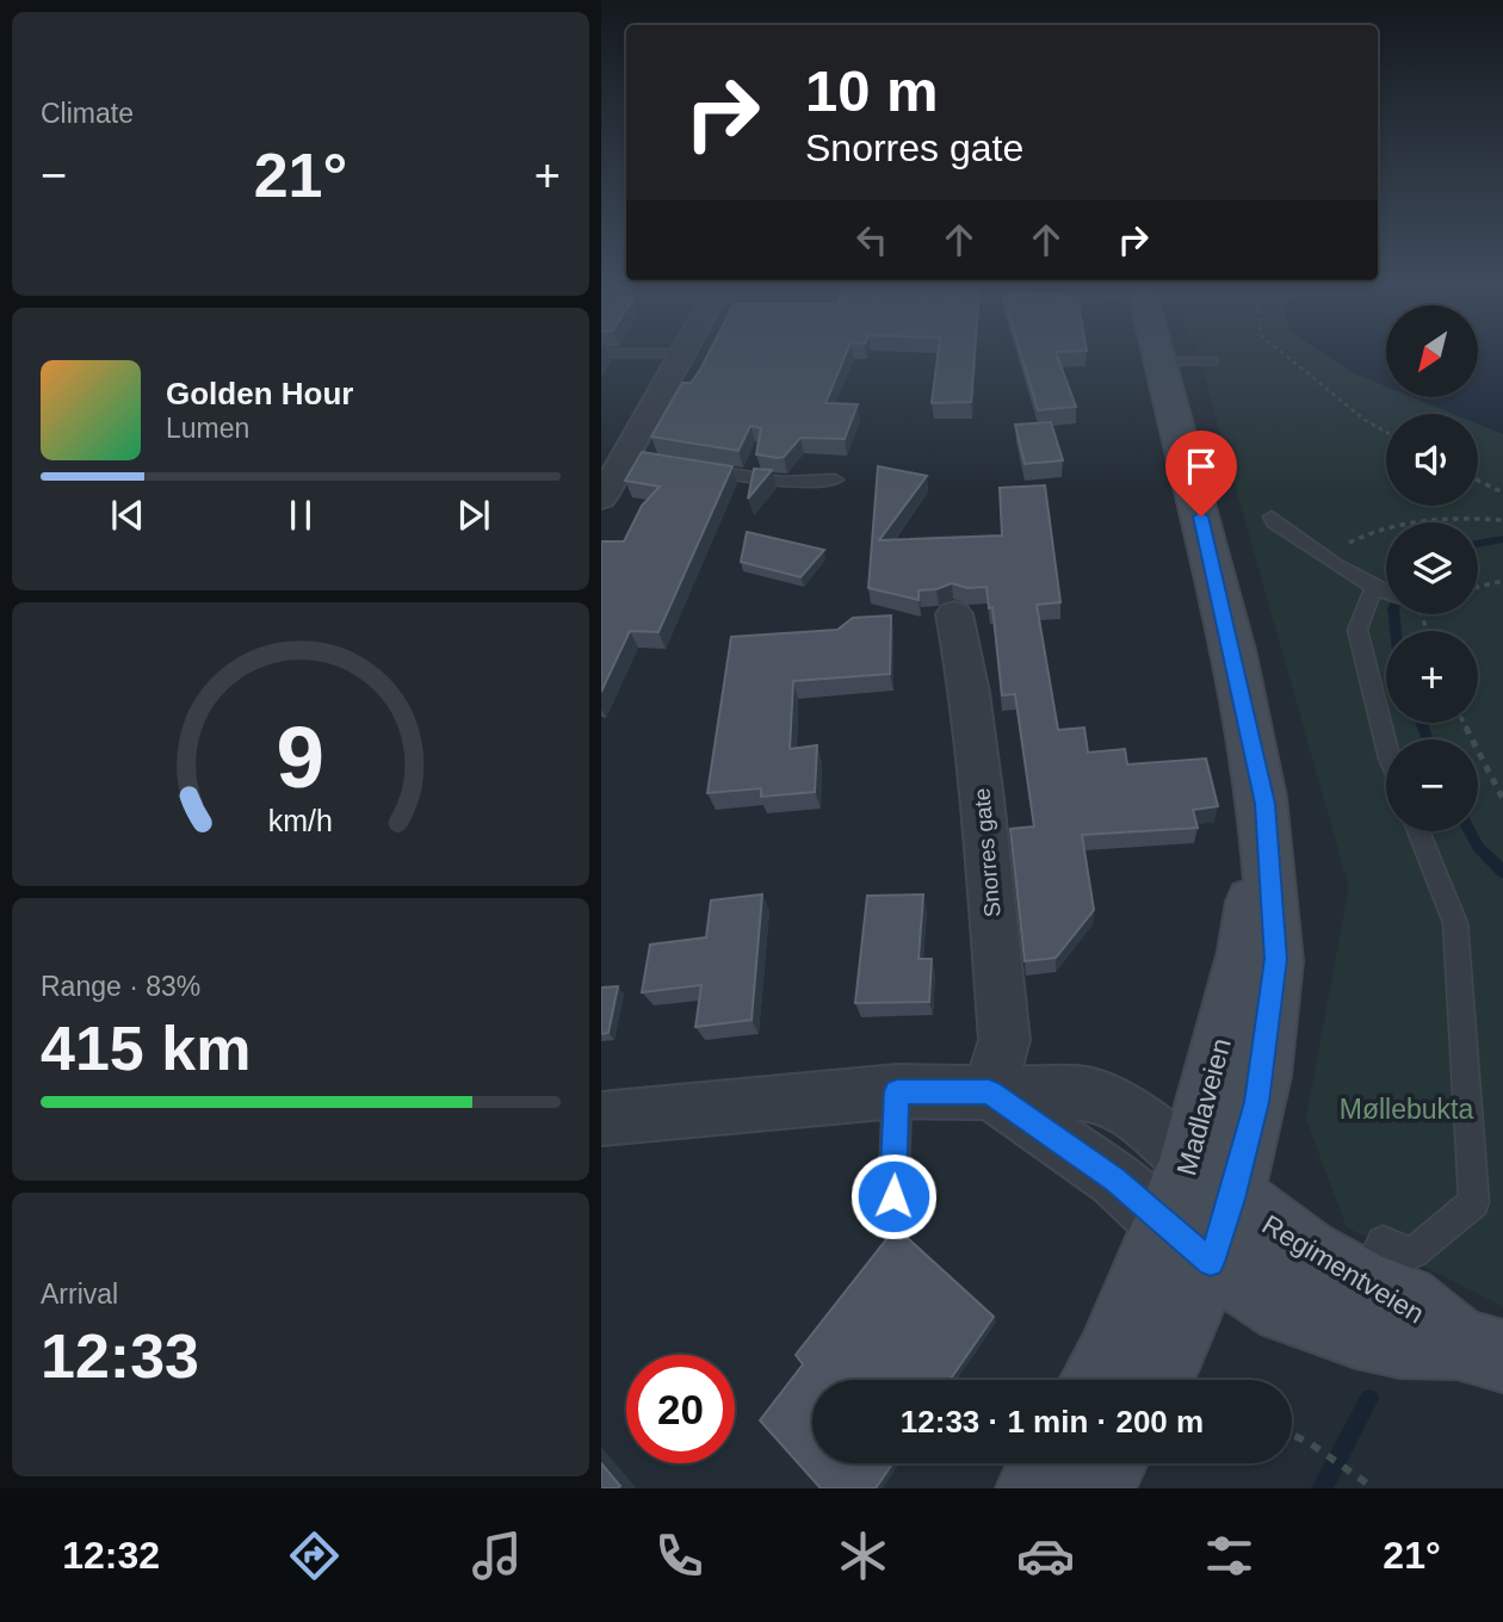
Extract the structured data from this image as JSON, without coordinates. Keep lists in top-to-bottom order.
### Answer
{
  "streets": {
    "main road": ["Madlaveien", "Regimentveien"],
    "street": ["Snorres gate"]
  },
  "crossings": [
    ["Madlaveien", "Regimentveien"]
  ],
  "parks": ["Møllebukta"],
  "north": "bottom left",
  "page": {
    "tile": [
      "Climate",
      ["Range · 83%", "415 km"],
      ["Arrival", "12:33"]
    ],
    "turn": ["10 m", "Snorres gate"],
    "heat": ["−", "21°", "+"],
    "map_buttons": ["+", "−"],
    "song": ["Golden Hour", "Lumen"],
    "limit": "20",
    "trip": "12:33 · 1 min · 200 m",
    "tabs": ["12:32", "21°"],
    "gauge": ["9", "km/h"]
  }
}
